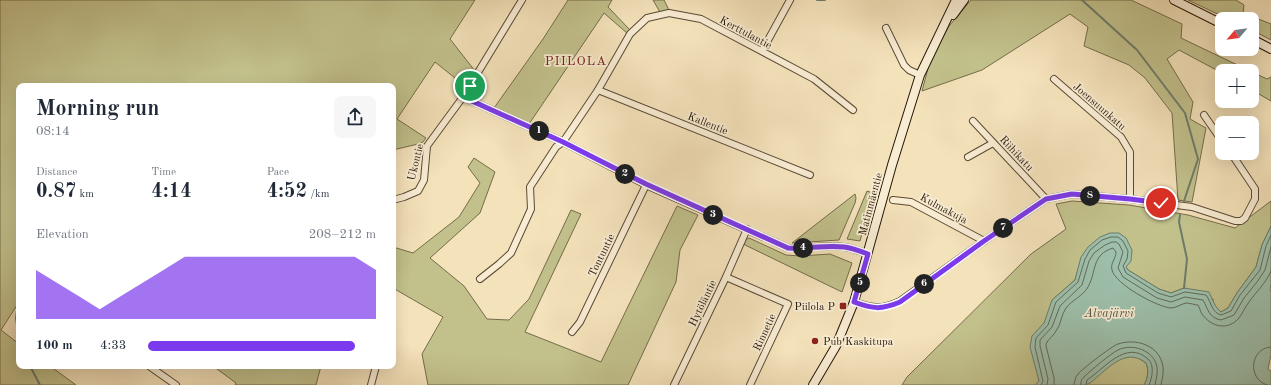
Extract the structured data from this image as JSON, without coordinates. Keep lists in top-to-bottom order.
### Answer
{
  "streets": {
    "main road": ["Matinmäentie"],
    "street": [
      "Kerttulantie",
      "Joensuunkatu",
      "Kallentie",
      "Riihikatu",
      "Ukontie",
      "Kulmakuja",
      "Tontuntie",
      "Hytöläntie",
      "Rinnetie"
    ]
  },
  "crossings": [
    ["Kerttulantie", "Kallentie"],
    ["Hytöläntie", "Rinnetie"]
  ],
  "districts": ["PIILOLA"],
  "water": ["Alvajärvi"],
  "places": {
    "transit": ["Piilola P"],
    "other": ["Pub Kaskitupa"]
  },
  "north": "bottom left",
  "page": {
    "map_buttons": ["+", "−"],
    "heading": ["Morning run", "08:14"],
    "pins": [
      "1",
      "2",
      "8",
      "3",
      "7",
      "4",
      "5",
      "6"
    ],
    "stats": [
      ["Distance", "0.87 km"],
      ["Time", "4:14"],
      ["Pace", "4:52 /km"]
    ],
    "chart": ["Elevation", "208–212 m"],
    "list": [
      {
        "name": "100 m",
        "note": "4:33"
      }
    ]
  }
}
